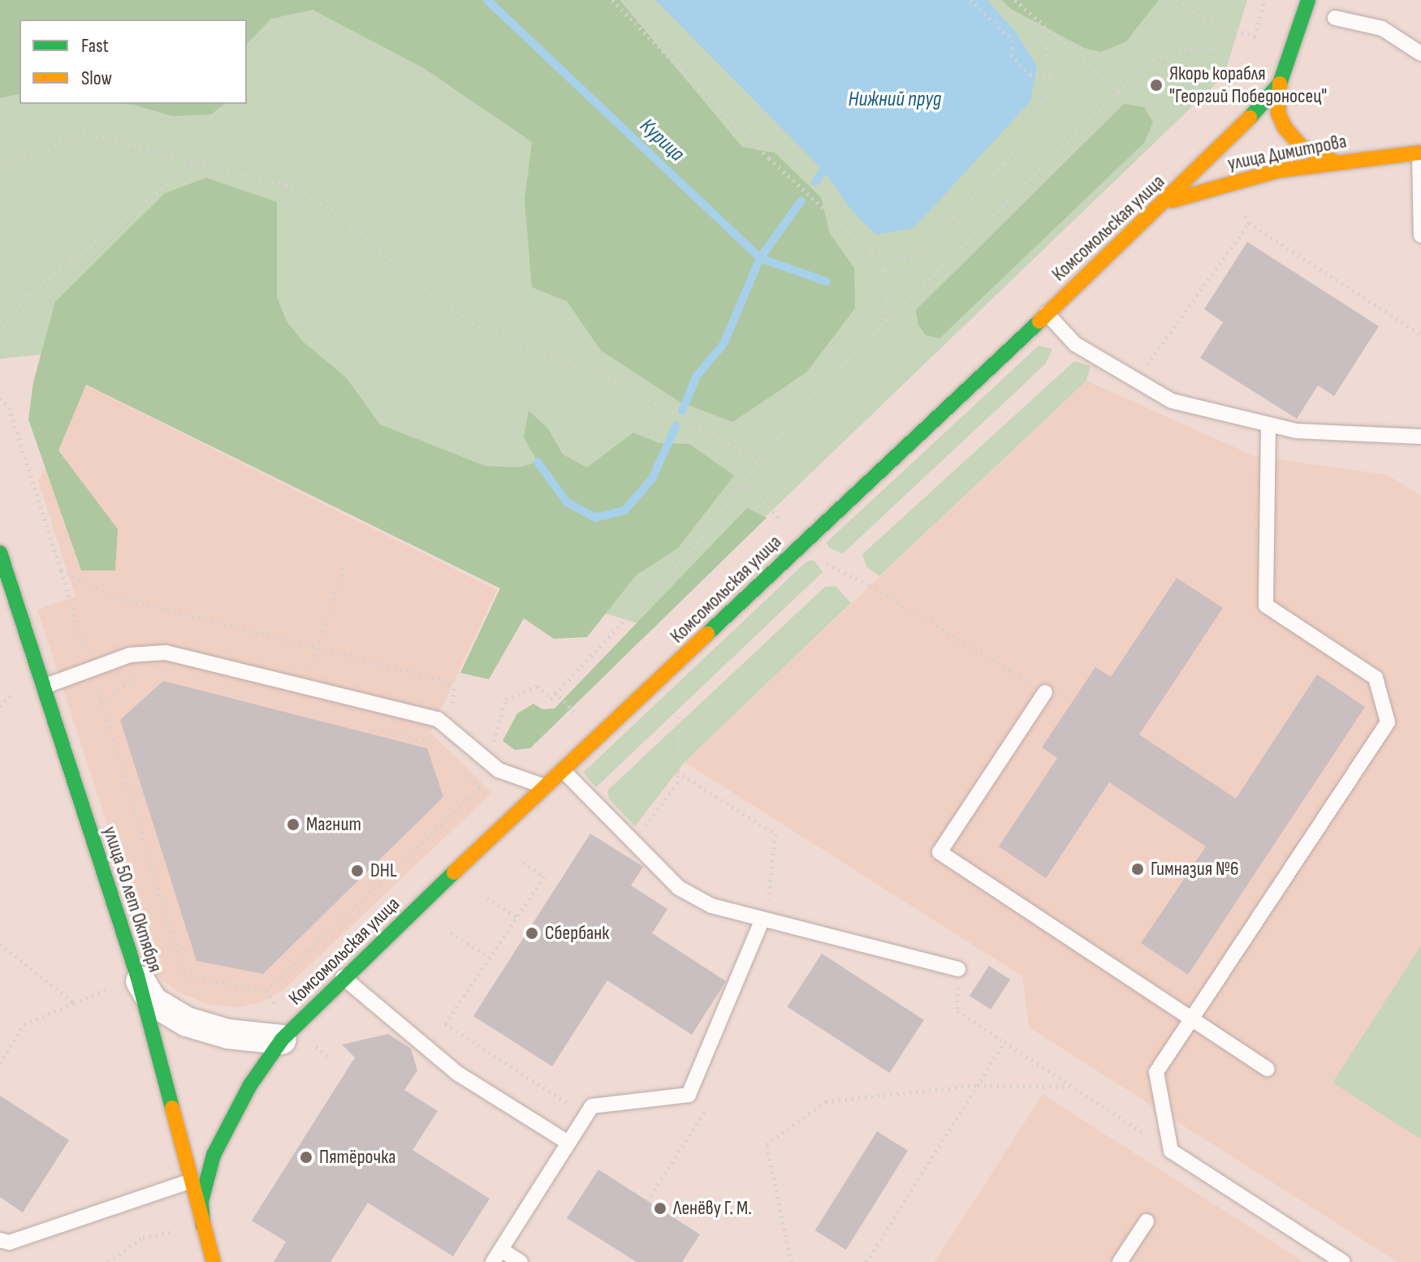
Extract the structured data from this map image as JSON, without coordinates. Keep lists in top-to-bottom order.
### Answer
{
  "streets": {
    "street": ["улица Димитрова", "Комсомольская улица", "улица 50 лет Октября"]
  },
  "crossings": [
    ["улица Димитрова", "Комсомольская улица"],
    ["Комсомольская улица", "улица 50 лет Октября"]
  ],
  "water": ["Нижний пруд", "Курица"],
  "places": [
    "Якорь корабля \"Георгий Победоносец\"",
    "Магнит",
    "Гимназия №6",
    "DHL",
    "Сбербанк",
    "Пятёрочка",
    "Ленёву Г. М."
  ],
  "legend": ["Fast", "Slow"]
}
